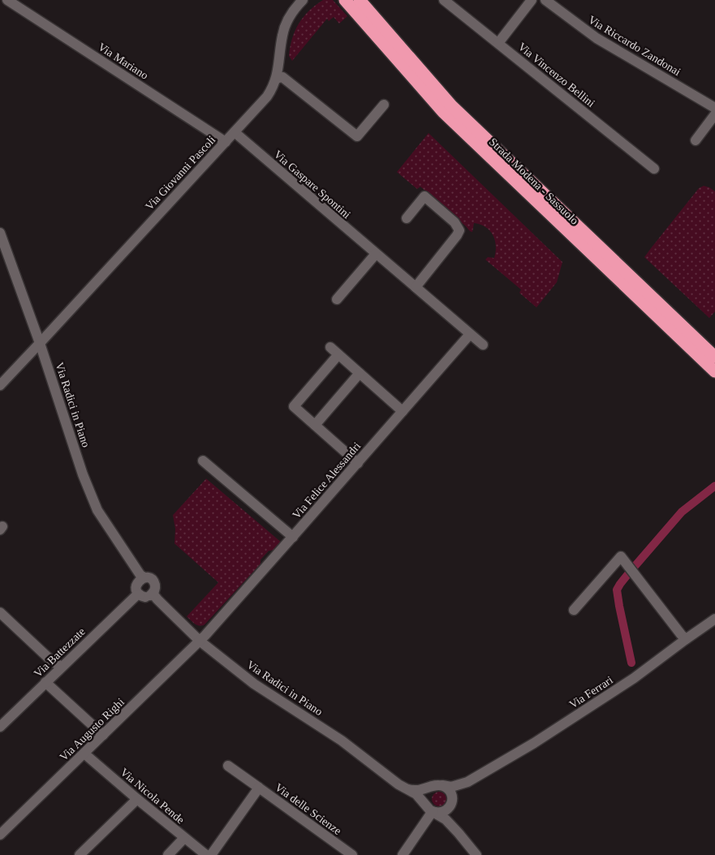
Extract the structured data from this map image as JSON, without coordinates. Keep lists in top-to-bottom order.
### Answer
{
  "streets": {
    "highway": ["Strada Modena - Sassuolo"],
    "street": [
      "Via Riccardo Zandonai",
      "Via Mariano",
      "Via Vincenzo Bellini",
      "Via Giovanni Pascoli",
      "Via Gaspare Spontini",
      "Via Radici in Piano",
      "Via Felice Alessandri",
      "Via Battezzate",
      "Via Ferrari",
      "Via Augusto Righi",
      "Via Nicola Pende",
      "Via delle Scienze"
    ]
  },
  "crossings": [
    ["Via Mariano", "Via Giovanni Pascoli"],
    ["Via Giovanni Pascoli", "Via Gaspare Spontini"],
    ["Via Giovanni Pascoli", "Via Radici in Piano"],
    ["Via Gaspare Spontini", "Via Felice Alessandri"],
    ["Via Radici in Piano", "Via Felice Alessandri"],
    ["Via Radici in Piano", "Via Battezzate"],
    ["Via Radici in Piano", "Via Ferrari"],
    ["Via Radici in Piano", "Via Augusto Righi"],
    ["Via Felice Alessandri", "Via Augusto Righi"],
    ["Via Augusto Righi", "Via Nicola Pende"]
  ]
}
